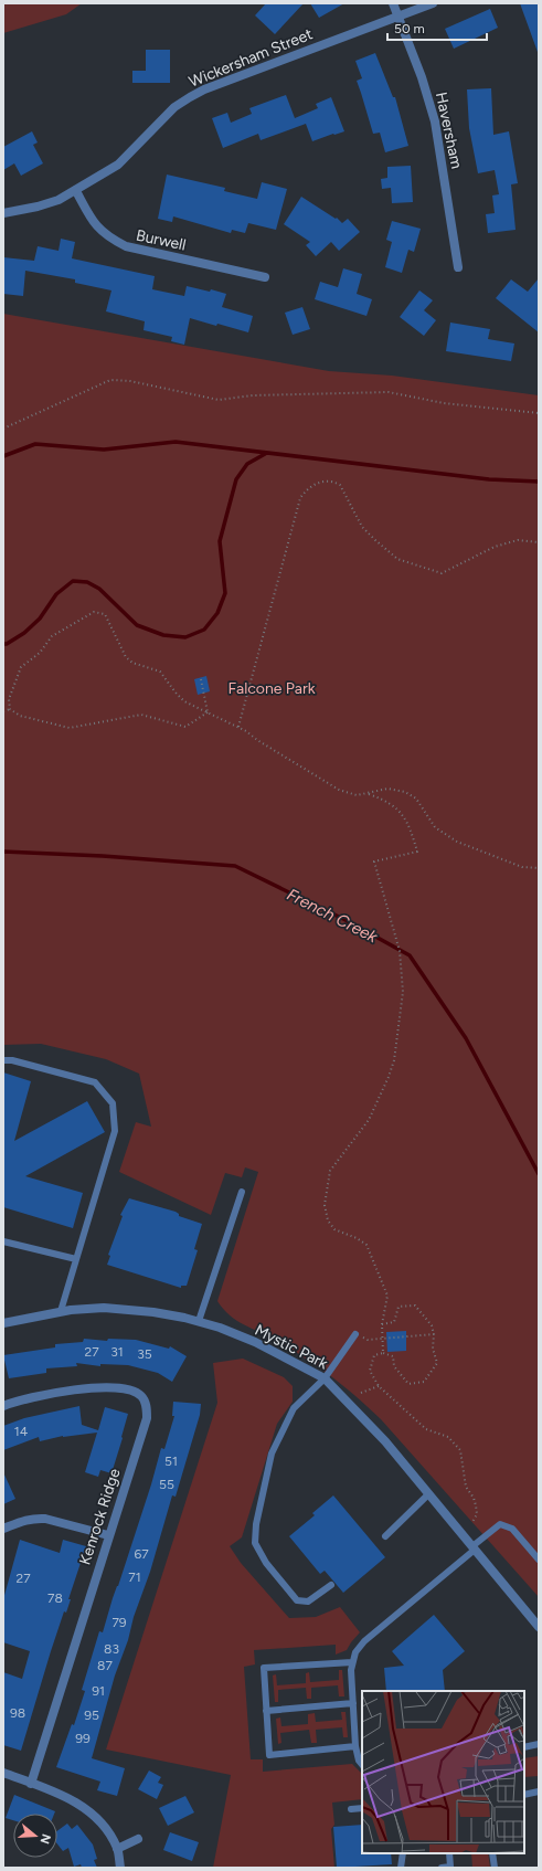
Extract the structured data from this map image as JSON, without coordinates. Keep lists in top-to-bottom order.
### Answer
{
  "streets": {
    "street": [
      "Wickersham Street",
      "Haversham",
      "Burwell",
      "Mystic Park",
      "Kenrock Ridge"
    ]
  },
  "crossings": [
    ["Wickersham Street", "Haversham"],
    ["Wickersham Street", "Burwell"]
  ],
  "water": ["French Creek"],
  "parks": ["Falcone Park"],
  "house_numbers": [
    "27",
    "31",
    "35",
    "14",
    "51",
    "55",
    "67",
    "71",
    "27",
    "78",
    "79",
    "83",
    "87",
    "91",
    "98",
    "95",
    "99"
  ],
  "scale_bar": "50 m",
  "north": "right"
}
